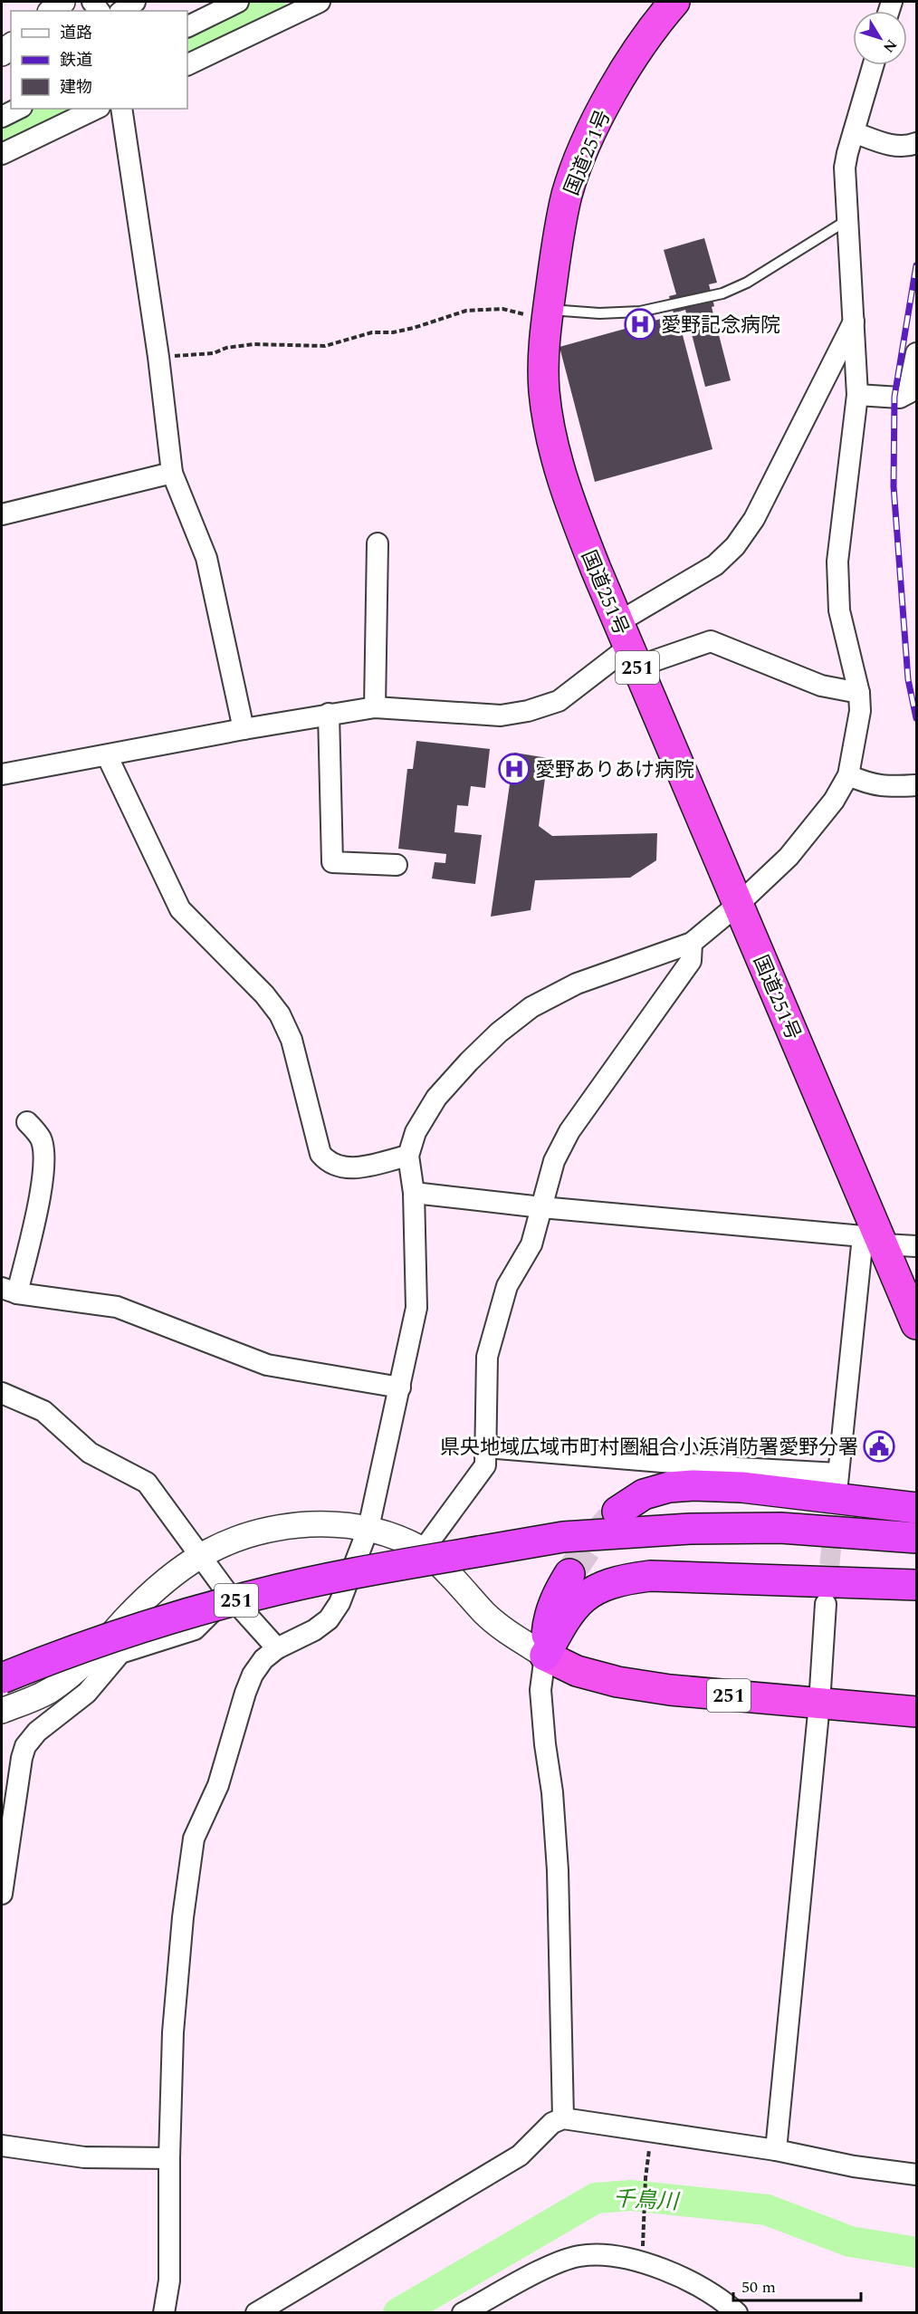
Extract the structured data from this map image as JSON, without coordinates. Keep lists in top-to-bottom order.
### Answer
{
  "streets": {
    "highway": ["国道251号", "251"]
  },
  "water": ["千鳥川"],
  "places": {
    "hospital": ["愛野記念病院", "愛野ありあけ病院"],
    "public building": ["県央地域広域市町村圏組合小浜消防署愛野分署"]
  },
  "legend": ["道路", "鉄道", "建物"],
  "scale_bar": "50 m",
  "north": "bottom right"
}
